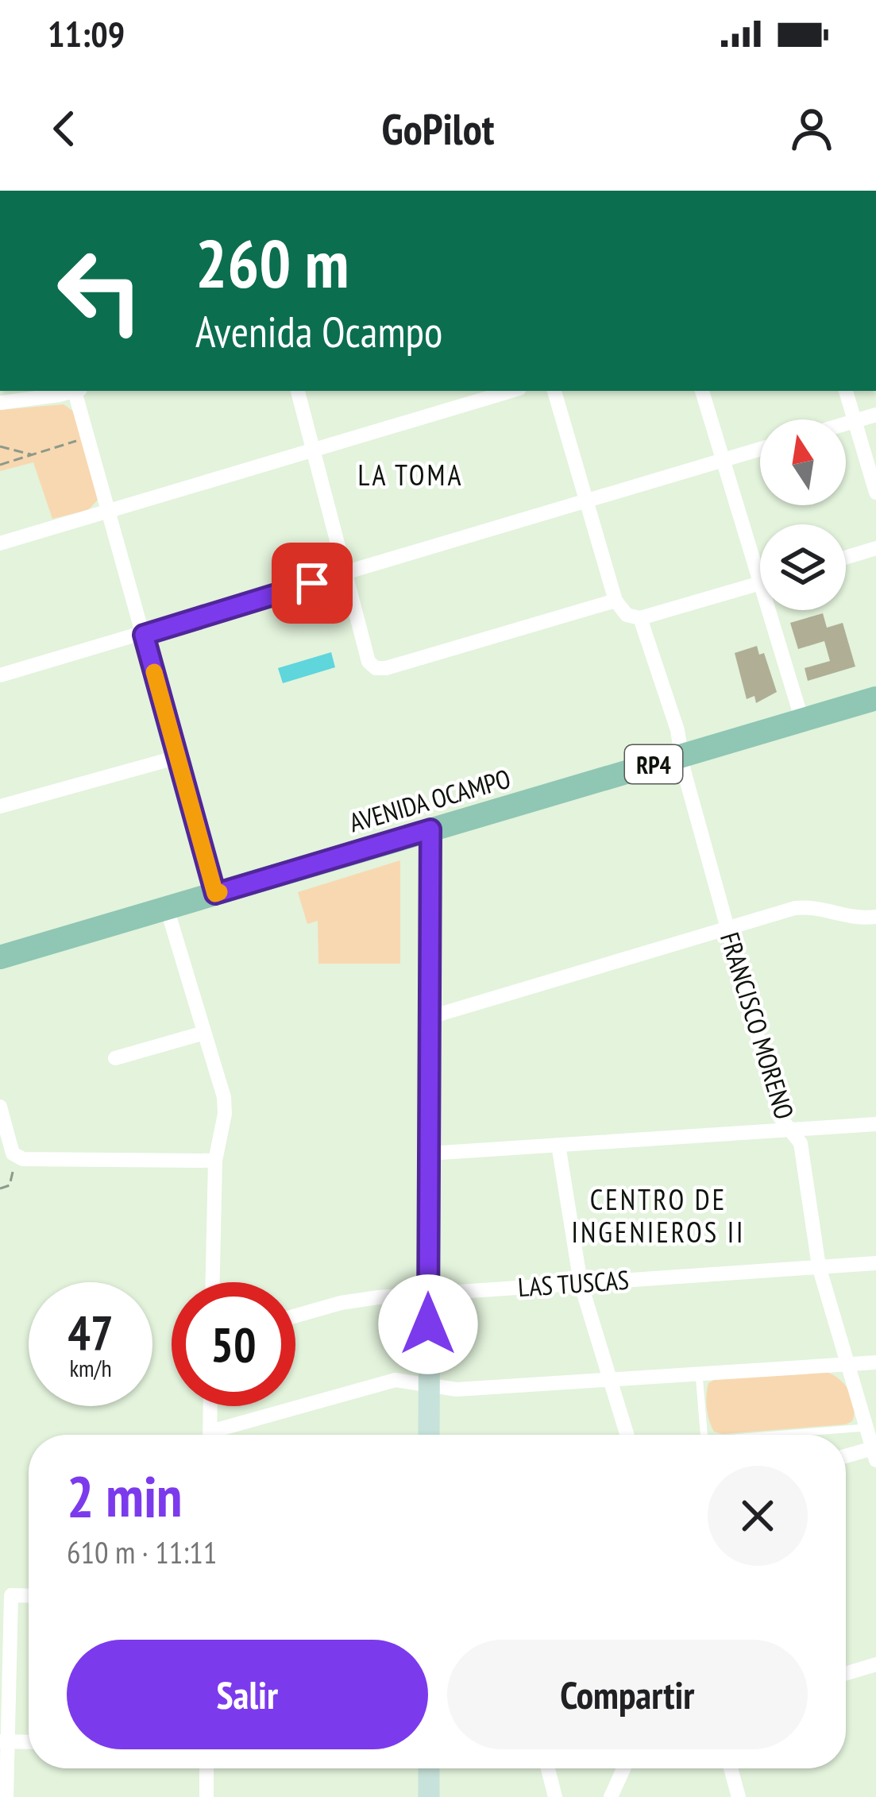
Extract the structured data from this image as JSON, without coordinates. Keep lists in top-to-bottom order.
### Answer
{
  "streets": {
    "main road": ["RP4", "AVENIDA OCAMPO"],
    "street": ["FRANCISCO MORENO", "LAS TUSCAS"]
  },
  "crossings": [
    ["AVENIDA OCAMPO", "FRANCISCO MORENO"],
    ["FRANCISCO MORENO", "LAS TUSCAS"]
  ],
  "districts": ["LA TOMA", "CENTRO DE INGENIEROS II"],
  "north": "top",
  "page": {
    "status": "11:09",
    "header": "GoPilot",
    "turn": ["260 m", "Avenida Ocampo"],
    "speed": "47 km/h",
    "limit": "50",
    "heading": ["2 min", "610 m · 11:11"],
    "buttons": ["Salir", "Compartir"]
  }
}
